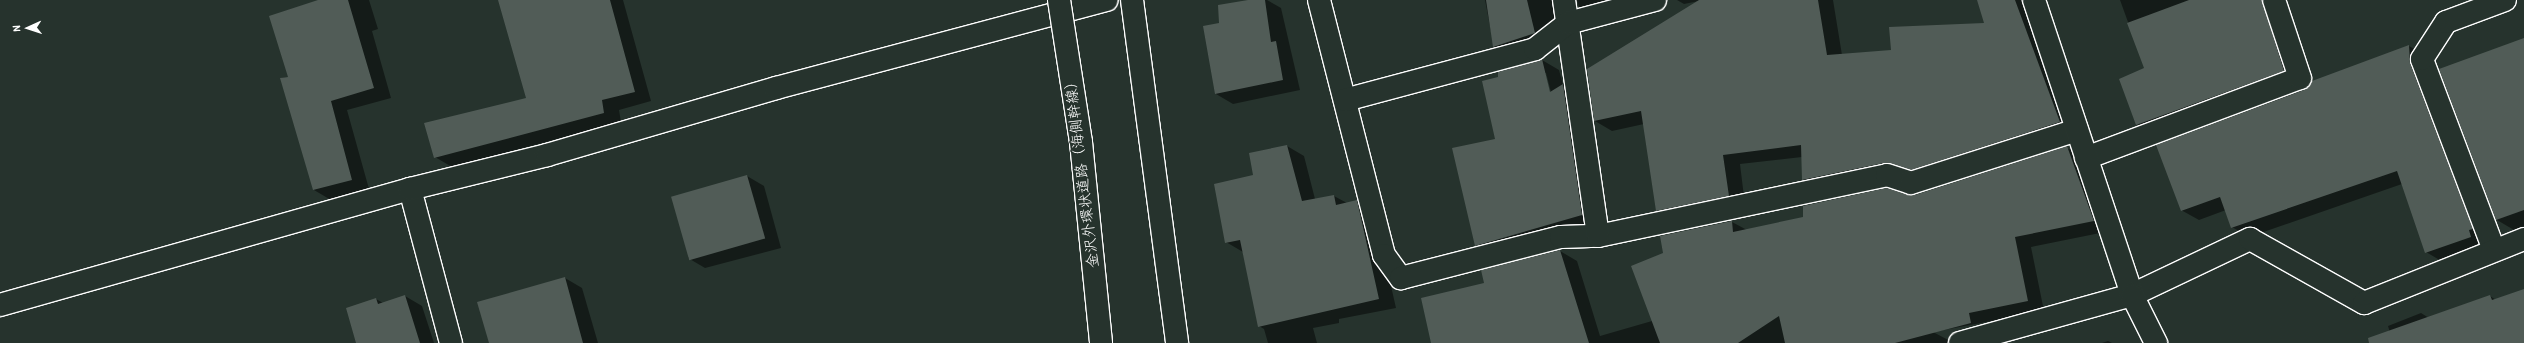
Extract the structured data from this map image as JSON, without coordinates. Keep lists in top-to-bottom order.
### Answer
{
  "streets": {
    "street": ["金沢外環状道路（海側幹線）"]
  },
  "north": "left"
}
